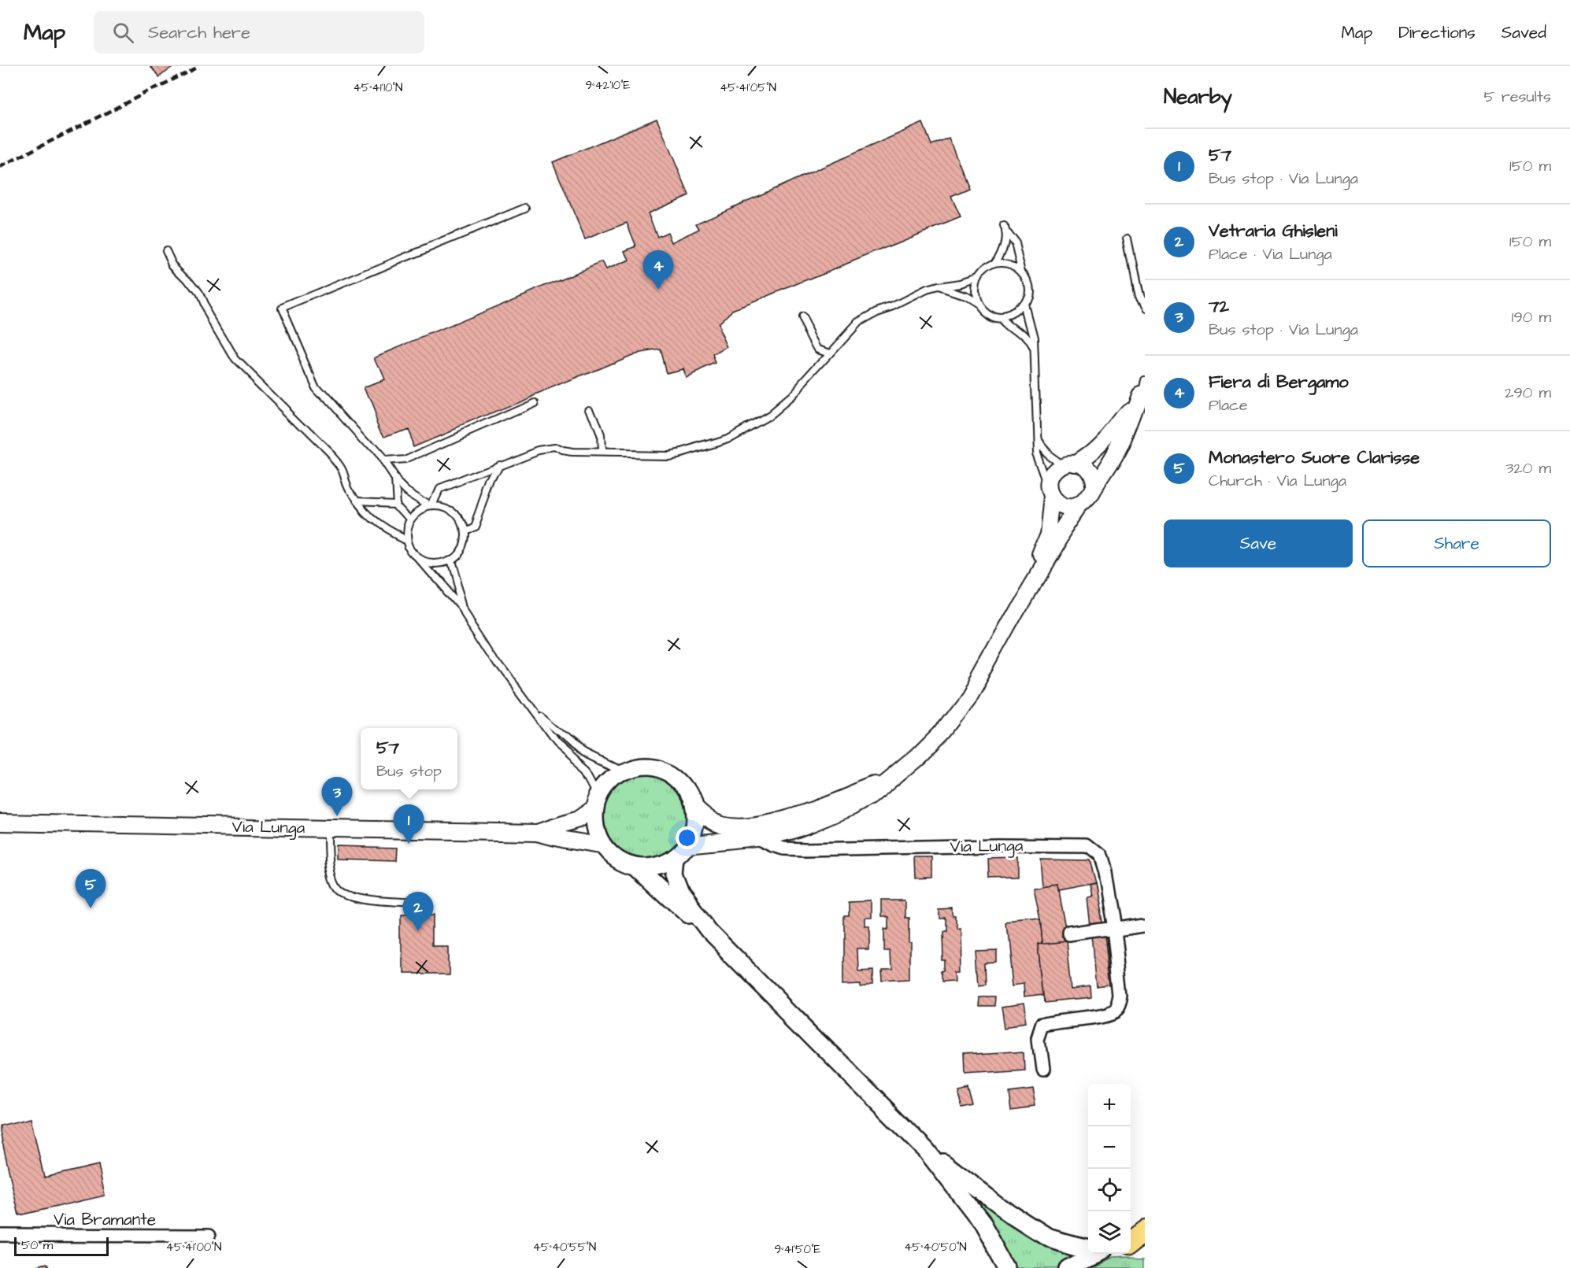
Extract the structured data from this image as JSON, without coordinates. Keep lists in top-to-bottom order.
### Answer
{
  "streets": {
    "main road": ["Via Lunga"],
    "street": ["Via Bramante"]
  },
  "scale_bar": "50 m",
  "page": {
    "header": "Map",
    "search": "Search here",
    "nav": ["Map", "Directions", "Saved"],
    "heading": ["Nearby", "5 results"],
    "list": [
      {
        "mark": "1",
        "name": "57",
        "note": "Bus stop · Via Lunga",
        "value": "150 m"
      },
      {
        "mark": "2",
        "name": "Vetraria Ghisleni",
        "note": "Place · Via Lunga",
        "value": "150 m"
      },
      {
        "mark": "3",
        "name": "72",
        "note": "Bus stop · Via Lunga",
        "value": "190 m"
      },
      {
        "mark": "4",
        "name": "Fiera di Bergamo",
        "note": "Place",
        "value": "290 m"
      },
      {
        "mark": "5",
        "name": "Monastero Suore Clarisse",
        "note": "Church · Via Lunga",
        "value": "320 m"
      }
    ],
    "pins": [
      "4",
      "3",
      "1",
      "5",
      "2"
    ],
    "buttons": ["Save", "Share"],
    "popup": ["57", "Bus stop"],
    "map_buttons": ["+", "−"],
    "scale": "50 m"
  },
  "coordinates": [
    "9°42'10\"E",
    "45°41'10\"N",
    "45°41'05\"N",
    "45°41'00\"N",
    "45°40'55\"N",
    "45°40'50\"N",
    "9°41'50\"E"
  ]
}
